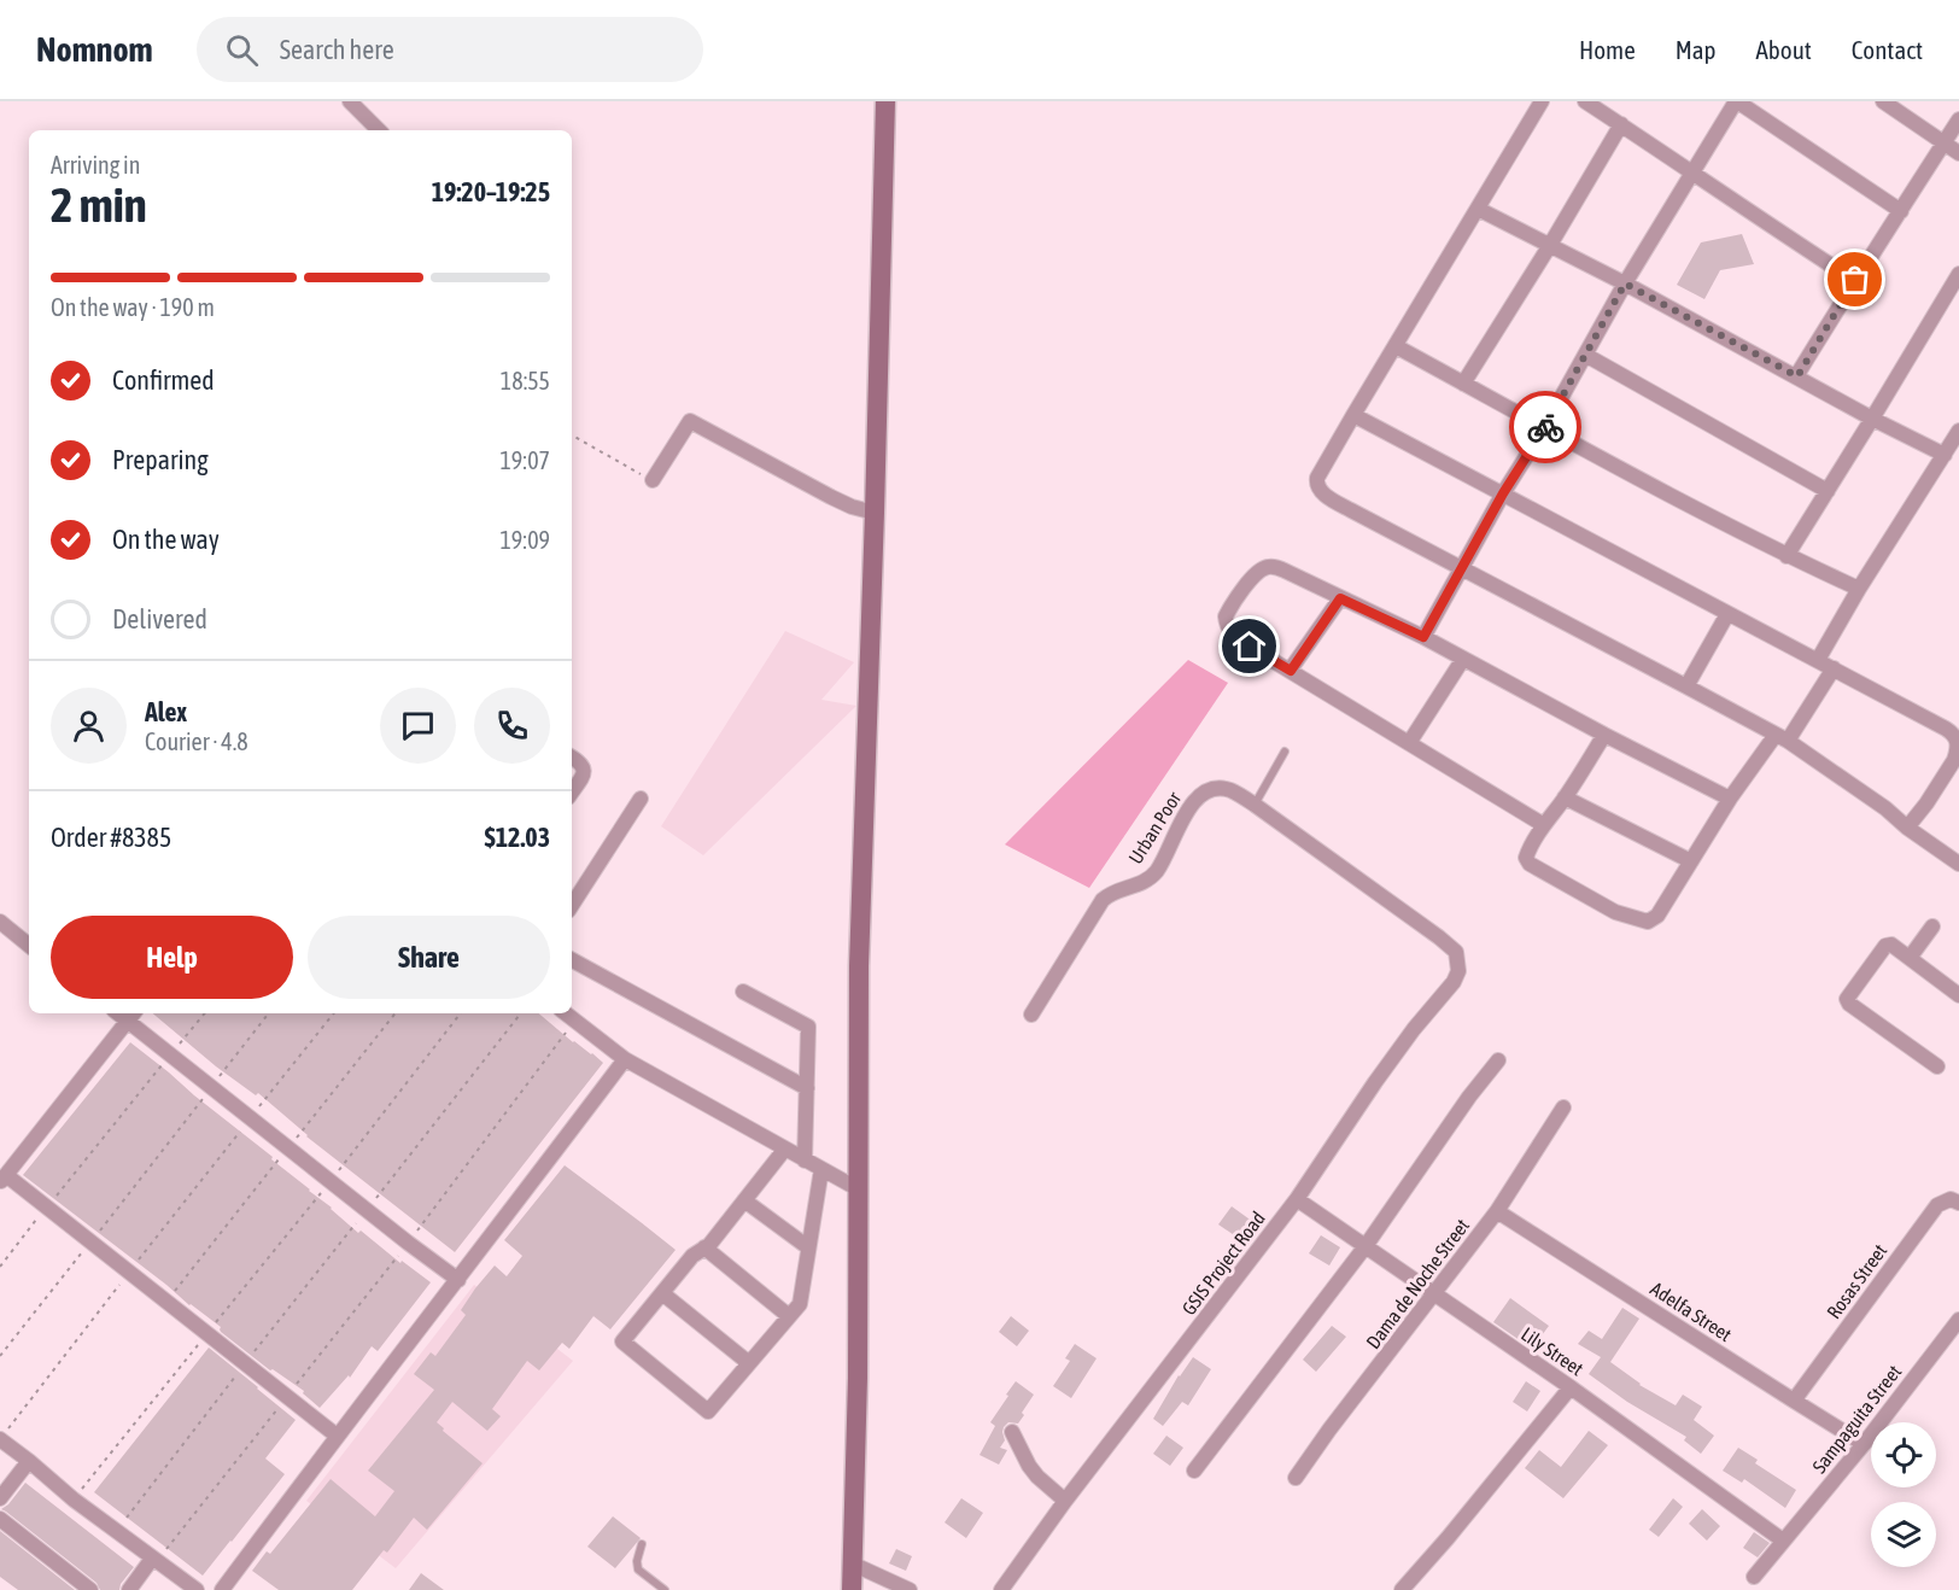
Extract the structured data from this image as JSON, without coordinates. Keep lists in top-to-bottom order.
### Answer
{
  "streets": {
    "street": [
      "Urban Poor",
      "GSIS Project Road",
      "Rosas Street",
      "Dama de Noche Street",
      "Adelfa Street",
      "Lily Street",
      "Sampaguita Street"
    ]
  },
  "crossings": [
    ["Urban Poor", "GSIS Project Road"],
    ["GSIS Project Road", "Lily Street"],
    ["Rosas Street", "Adelfa Street"],
    ["Dama de Noche Street", "Adelfa Street"],
    ["Dama de Noche Street", "Lily Street"],
    ["Adelfa Street", "Sampaguita Street"],
    ["Lily Street", "Sampaguita Street"]
  ],
  "page": {
    "header": "Nomnom",
    "search": "Search here",
    "nav": [
      "Home",
      "Map",
      "About",
      "Contact"
    ],
    "heading": ["2 min", "Arriving in", "19:20–19:25"],
    "panel": [
      "Alex",
      "Courier · 4.8",
      "Order #8385",
      "$12.03"
    ],
    "bar": "On the way · 190 m",
    "list": [
      ["Confirmed", "18:55"],
      ["Preparing", "19:07"],
      ["On the way", "19:09"],
      "Delivered"
    ],
    "buttons": ["Help", "Share"]
  }
}
